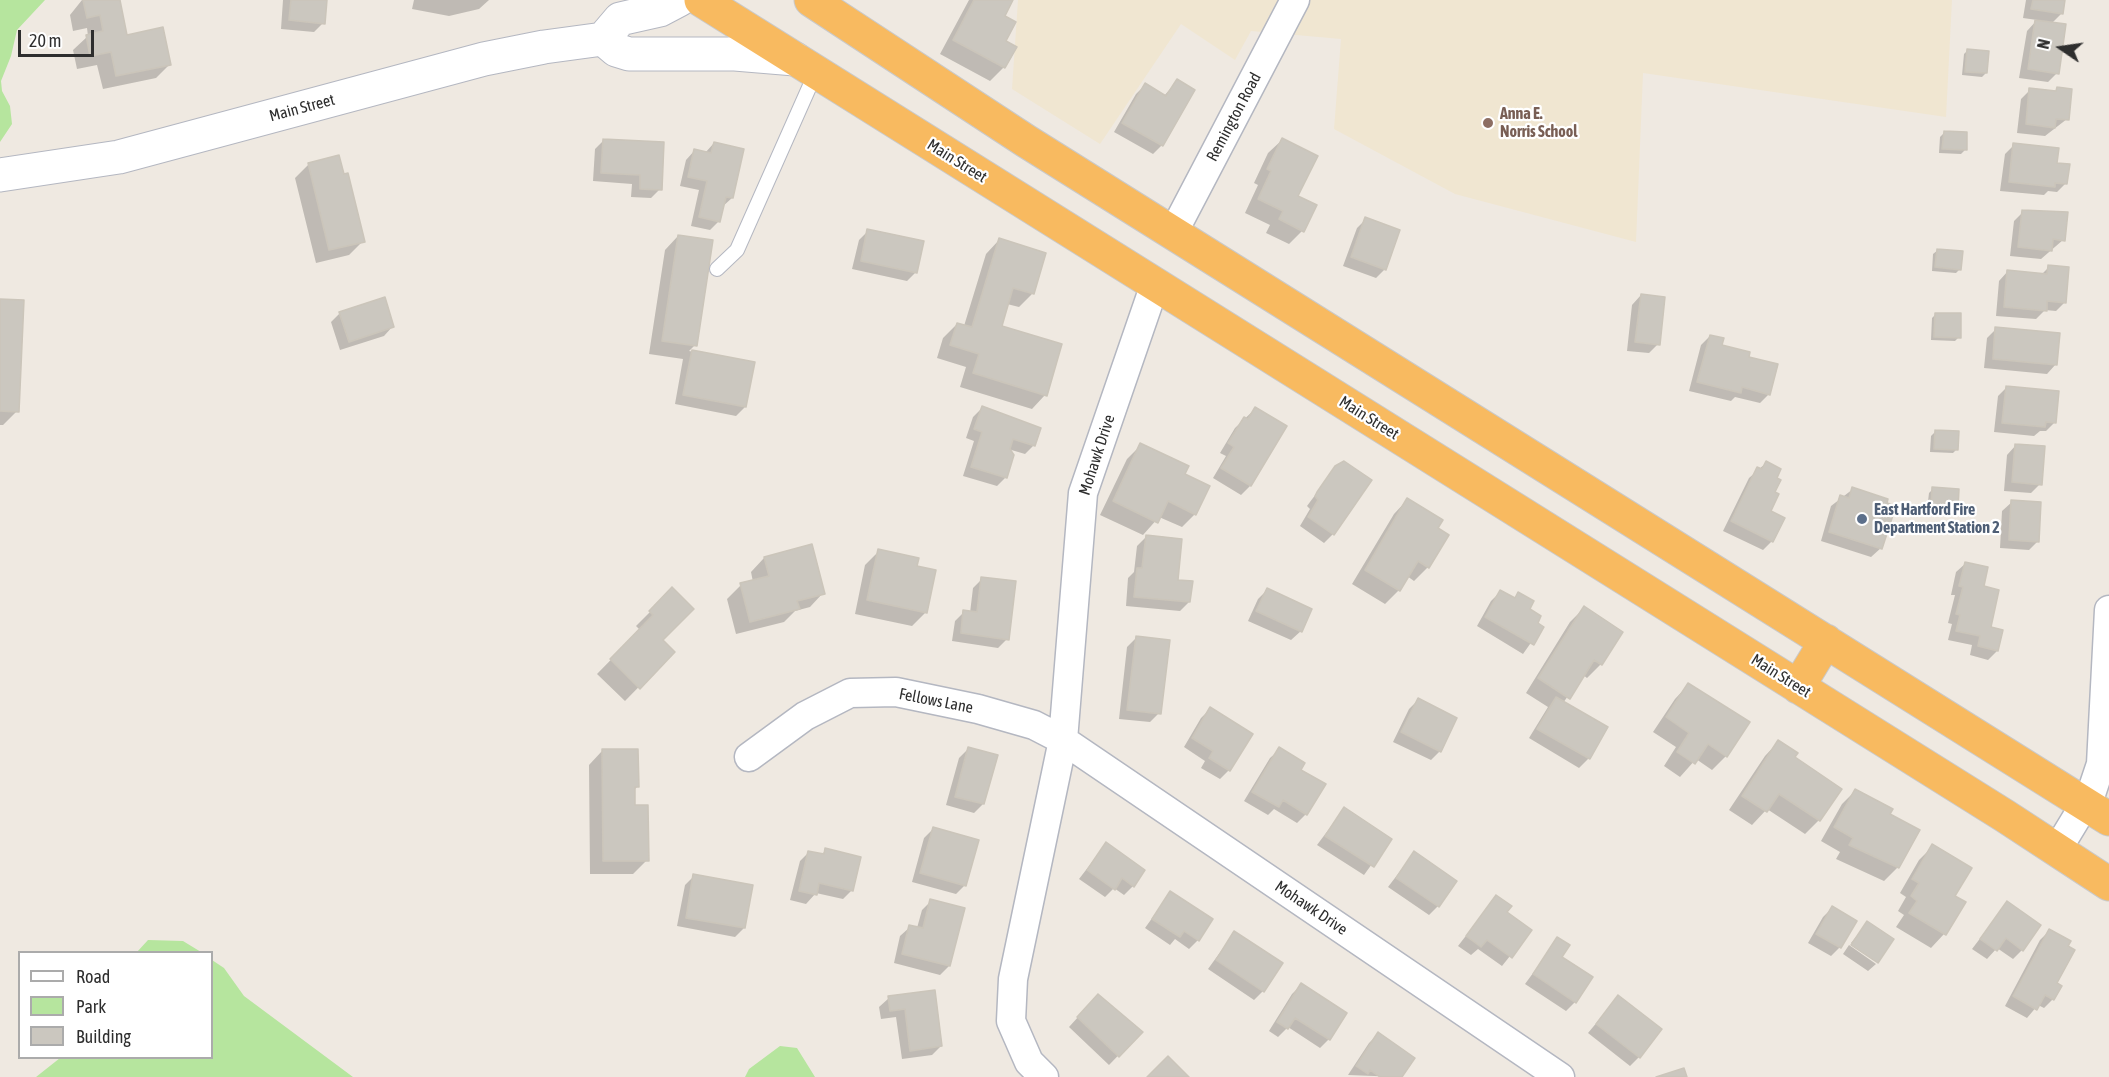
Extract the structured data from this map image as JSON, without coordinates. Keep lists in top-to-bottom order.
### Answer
{
  "streets": {
    "highway": ["Main Street"],
    "street": ["Remington Road", "Mohawk Drive", "Fellows Lane"]
  },
  "crossings": [
    ["Main Street", "Mohawk Drive"],
    ["Mohawk Drive", "Fellows Lane"]
  ],
  "places": ["Anna E. Norris School", "East Hartford Fire Department Station 2"],
  "legend": ["Road", "Park", "Building"],
  "scale_bar": "20 m",
  "north": "left"
}
